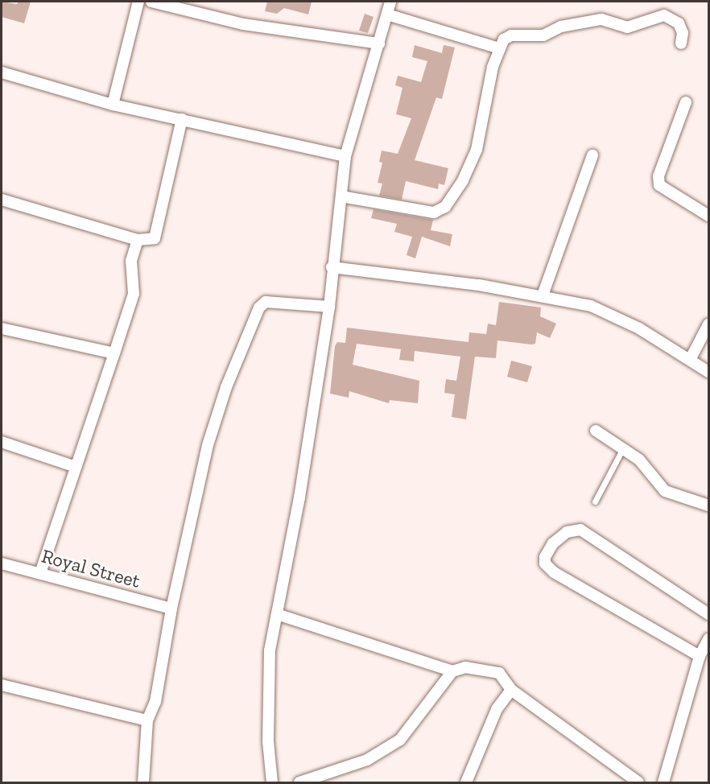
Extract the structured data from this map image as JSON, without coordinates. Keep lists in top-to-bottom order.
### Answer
{
  "streets": {
    "street": ["Royal Street"]
  }
}
